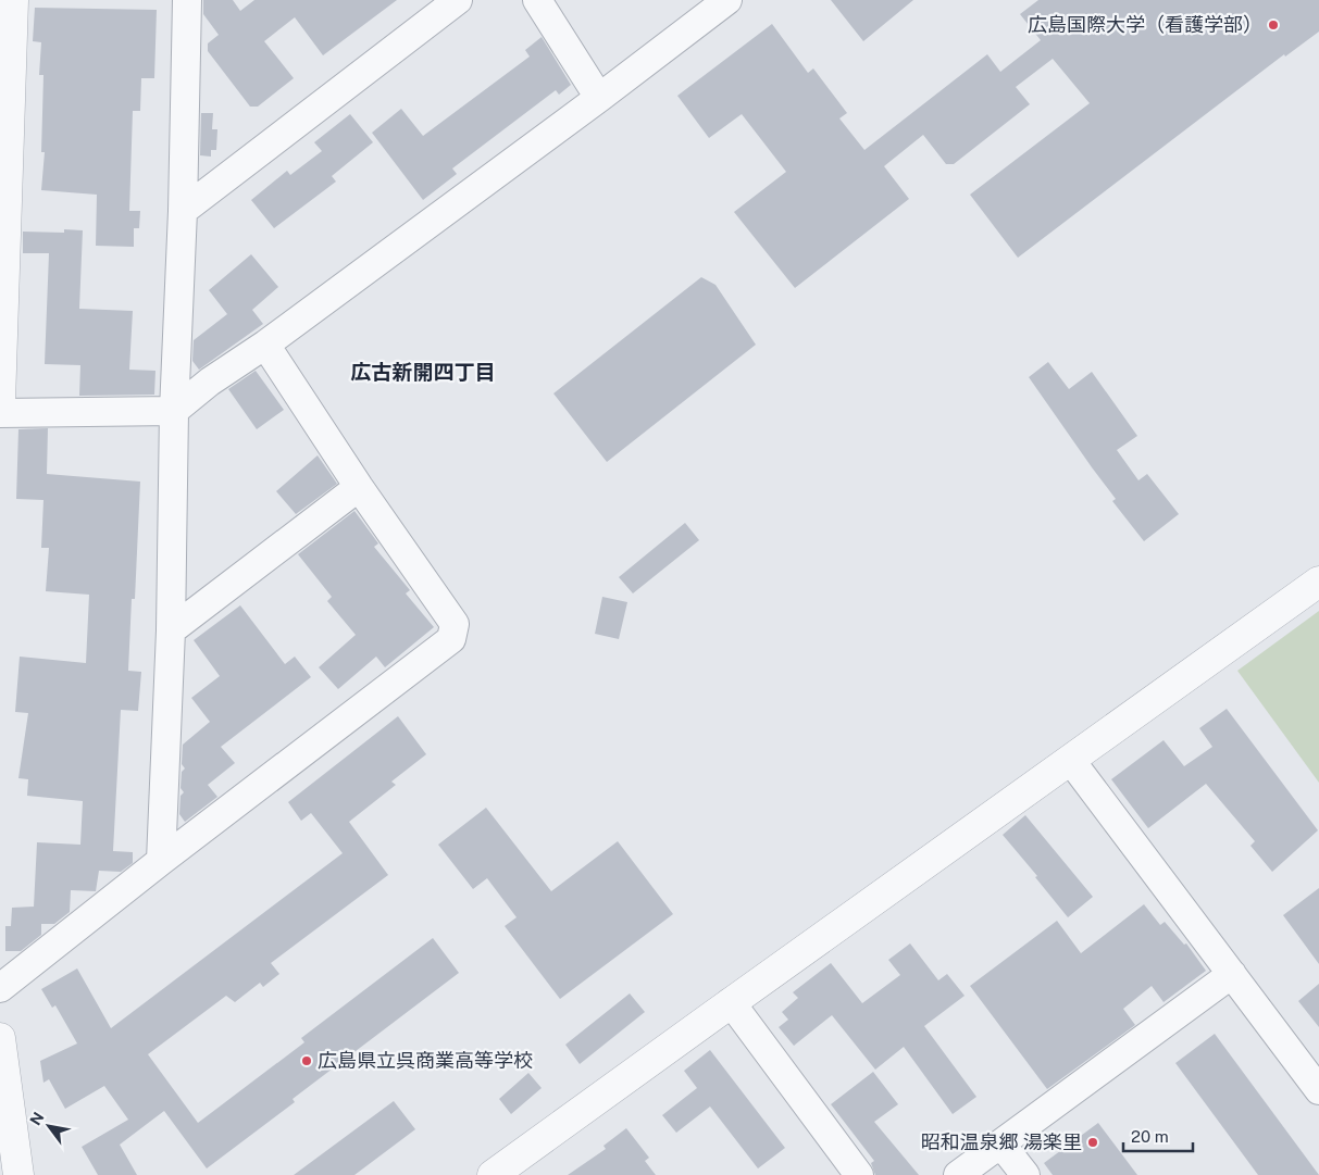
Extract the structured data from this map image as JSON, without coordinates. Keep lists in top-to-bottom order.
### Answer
{
  "districts": ["広古新開四丁目"],
  "places": ["広島国際大学（看護学部）", "広島県立呉商業高等学校", "昭和温泉郷 湯楽里"],
  "scale_bar": "20 m",
  "north": "top left"
}
